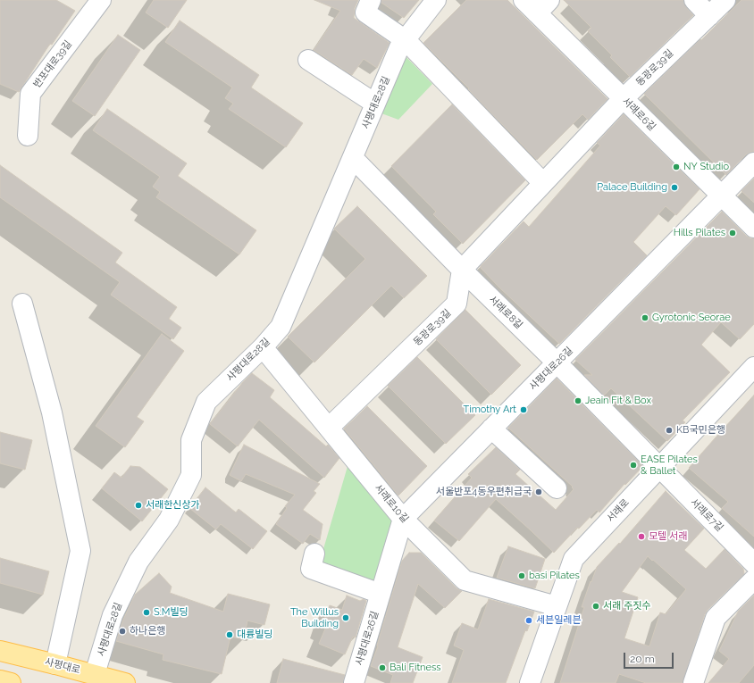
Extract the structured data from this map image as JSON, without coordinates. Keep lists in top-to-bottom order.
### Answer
{
  "streets": {
    "main road": ["사평대로"],
    "street": [
      "반포대로39길",
      "동광로39길",
      "사평대로28길",
      "서래로6길",
      "서래로8길",
      "사평대로26길",
      "서래로10길",
      "서래로",
      "서래로7길"
    ]
  },
  "crossings": [
    ["동광로39길", "서래로6길"],
    ["동광로39길", "서래로8길"],
    ["동광로39길", "서래로10길"],
    ["사평대로28길", "서래로8길"],
    ["사평대로28길", "서래로10길"],
    ["사평대로28길", "사평대로"],
    ["서래로6길", "사평대로26길"],
    ["서래로8길", "사평대로26길"],
    ["서래로8길", "서래로"],
    ["서래로8길", "서래로7길"],
    ["사평대로26길", "서래로10길"],
    ["서래로10길", "서래로"],
    ["서래로", "서래로7길"]
  ],
  "places": [
    "NY Studio",
    "Palace Building",
    "Hills Pilates",
    "Gyrotonic Seorae",
    "Jeain Fit & Box",
    "Timothy Art",
    "KB국민은행",
    "EASE Pilates & Ballet",
    "서울반포4동우편취급국",
    "서래한신상가",
    "모텔 서래",
    "basi Pilates",
    "서래 주짓수",
    "S.M빌딩",
    "The Willus Building",
    "세븐일레븐",
    "하나은행",
    "대륭빌딩",
    "Bali Fitness"
  ],
  "scale_bar": "20 m"
}
